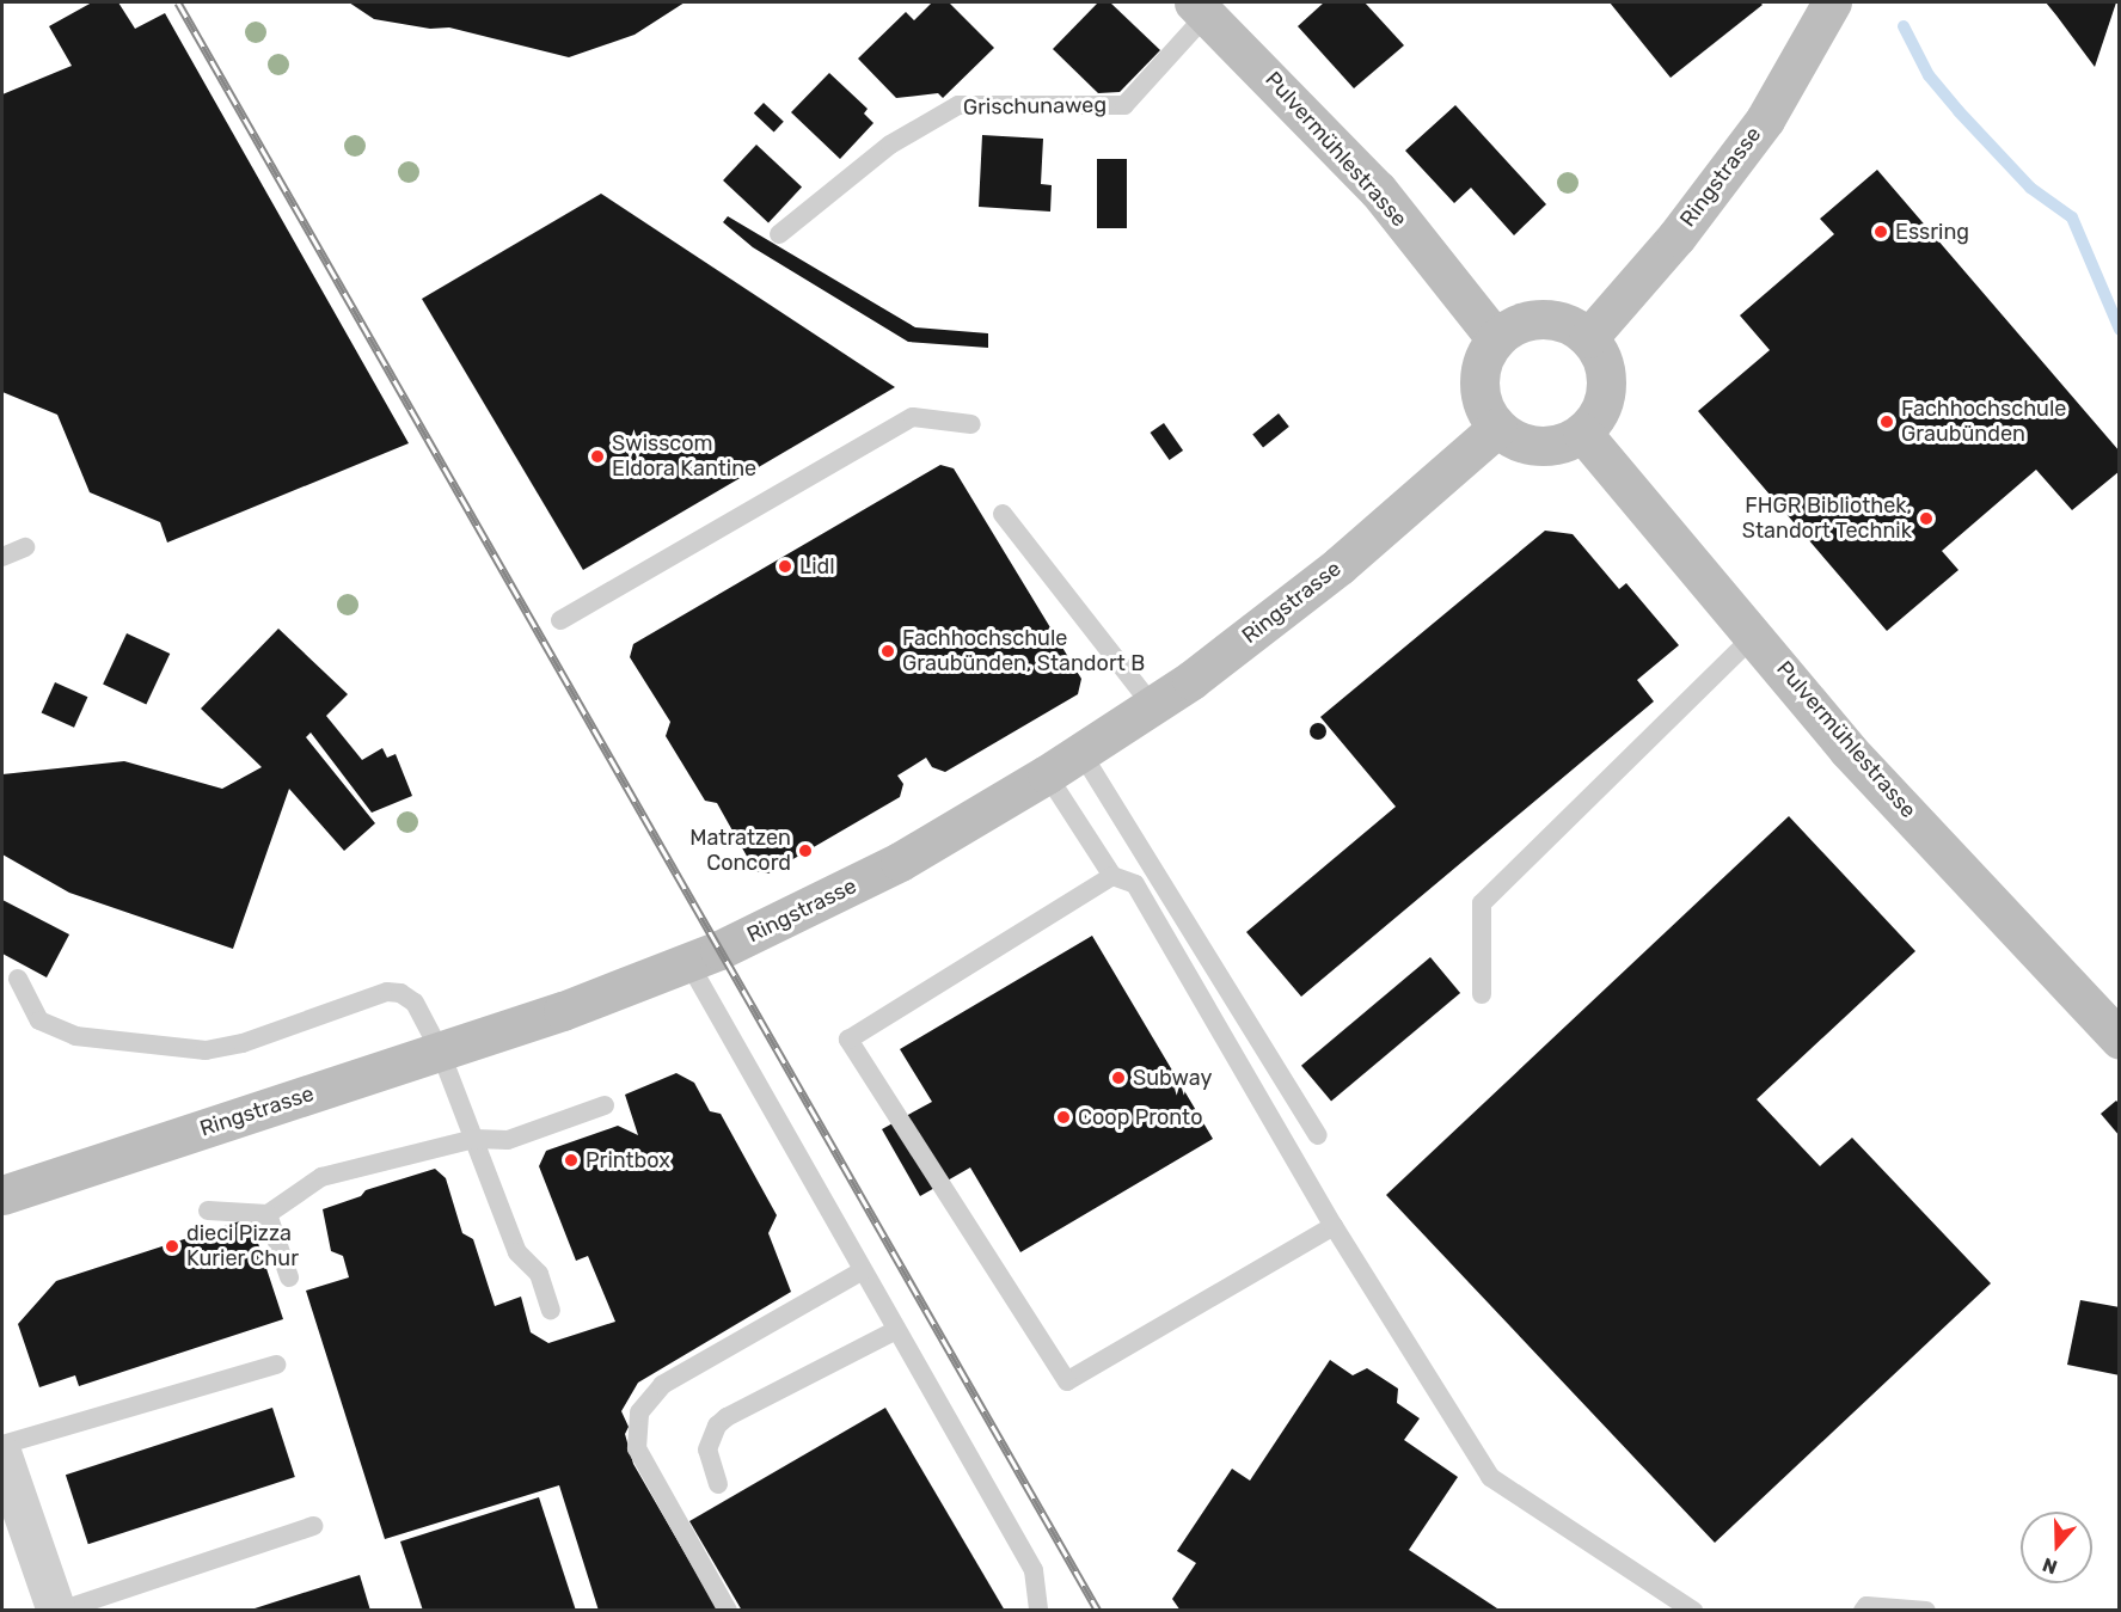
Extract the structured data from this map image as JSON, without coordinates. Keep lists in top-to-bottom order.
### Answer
{
  "streets": {
    "main road": ["Pulvermühlestrasse", "Ringstrasse"],
    "lane": ["Grischunaweg"]
  },
  "crossings": [
    ["Grischunaweg", "Pulvermühlestrasse"],
    ["Pulvermühlestrasse", "Ringstrasse"]
  ],
  "places": [
    "Essring",
    "Fachhochschule Graubünden",
    "Swisscom Eldora Kantine",
    "FHGR Bibliothek, Standort Technik",
    "Lidl",
    "Fachhochschule Graubünden, Standort B",
    "Matratzen Concord",
    "Subway",
    "Coop Pronto",
    "Printbox",
    "dieci Pizza Kurier Chur"
  ],
  "north": "bottom"
}
